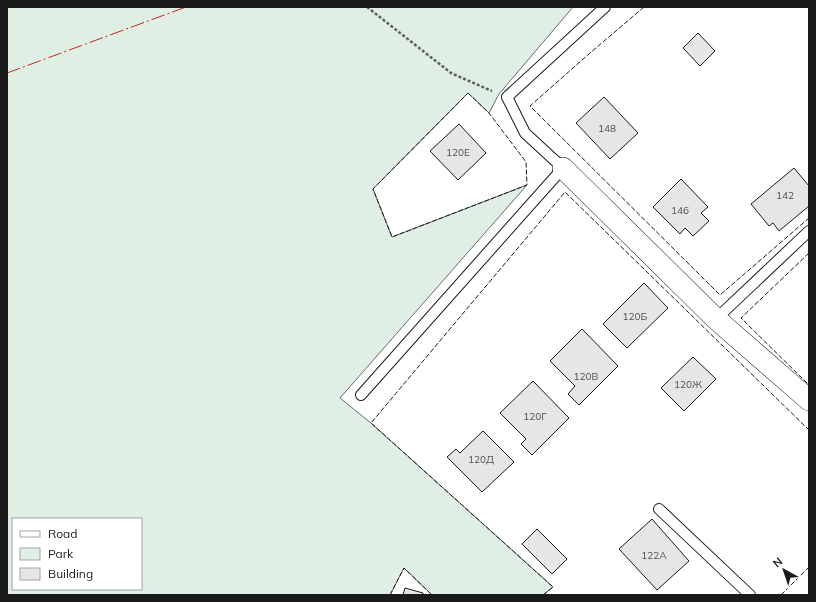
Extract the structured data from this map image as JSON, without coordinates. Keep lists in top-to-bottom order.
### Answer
{
  "house_numbers": [
    "148",
    "120Е",
    "142",
    "146",
    "120Б",
    "120В",
    "120Ж",
    "120Г",
    "120Д",
    "122А"
  ],
  "legend": ["Road", "Park", "Building"],
  "north": "top left"
}
